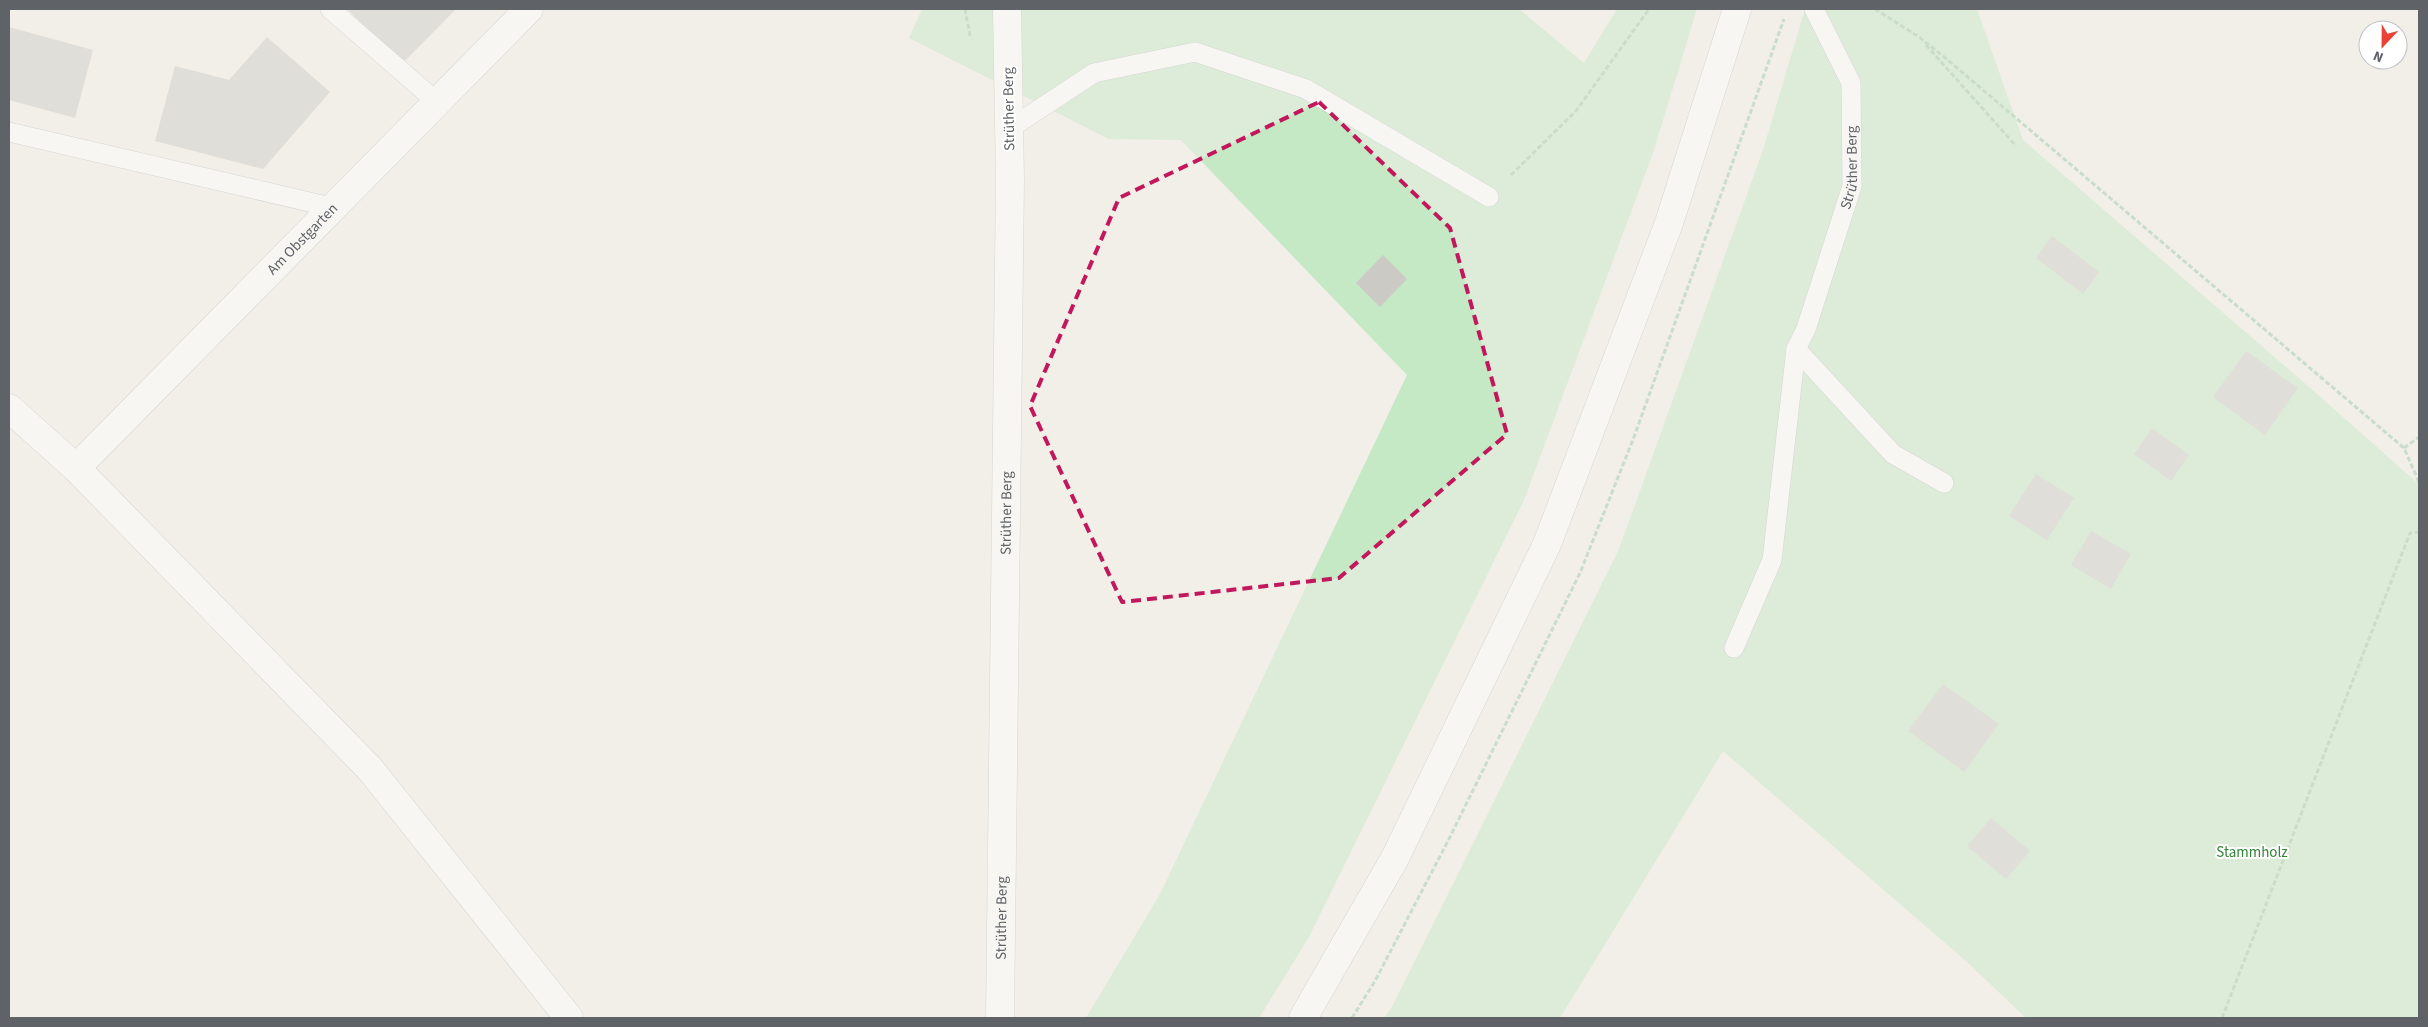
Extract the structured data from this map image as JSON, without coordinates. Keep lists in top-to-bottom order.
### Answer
{
  "streets": {
    "street": ["Strüther Berg", "Am Obstgarten"]
  },
  "parks": ["Stammholz"],
  "north": "bottom"
}
